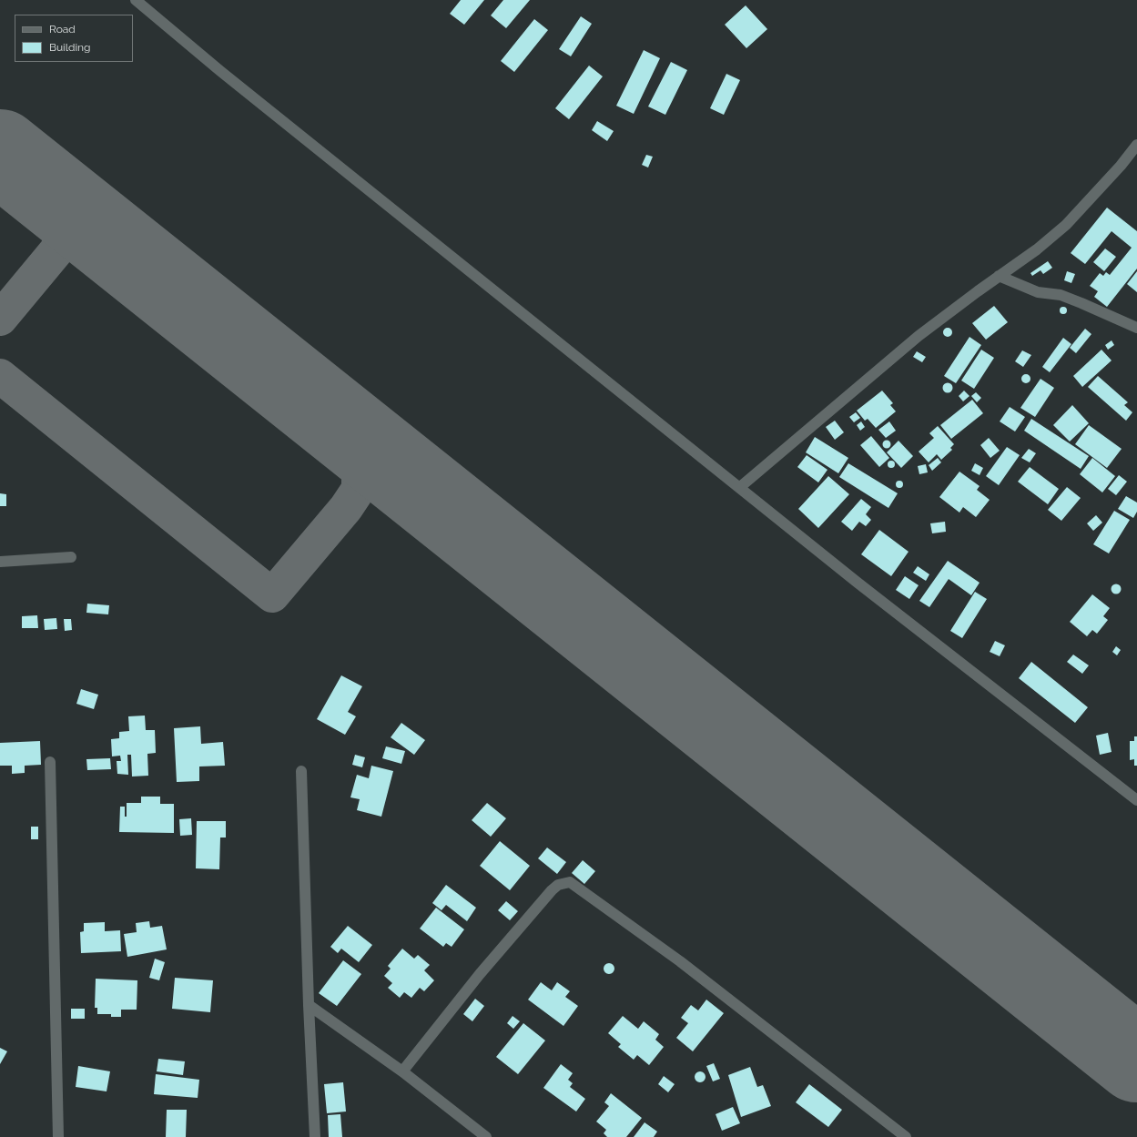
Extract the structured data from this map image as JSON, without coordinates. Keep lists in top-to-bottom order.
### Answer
{
  "legend": ["Road", "Building"]
}
